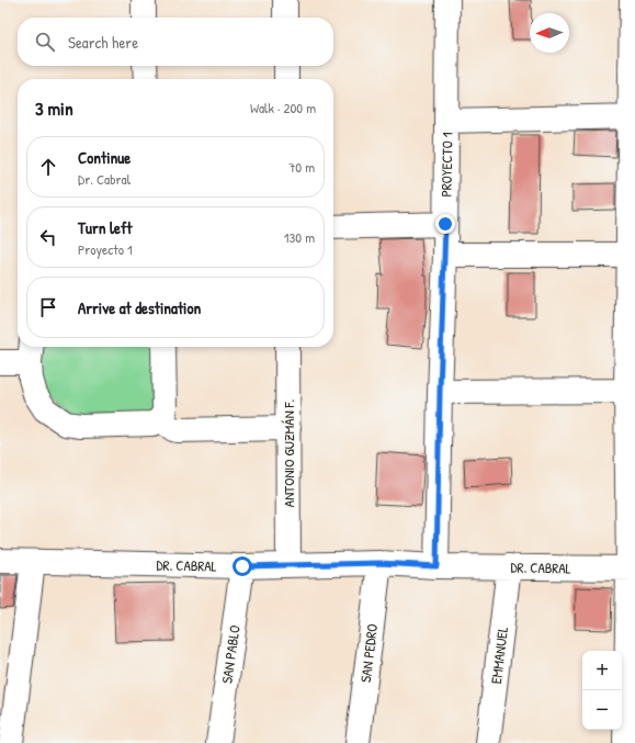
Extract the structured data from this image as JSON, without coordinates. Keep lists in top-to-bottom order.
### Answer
{
  "streets": {
    "street": [
      "PROYECTO 1",
      "ANTONIO GUZMÁN F.",
      "DR. CABRAL",
      "SAN PEDRO",
      "SAN PABLO",
      "EMMANUEL"
    ]
  },
  "crossings": [
    ["PROYECTO 1", "DR. CABRAL"],
    ["ANTONIO GUZMÁN F.", "DR. CABRAL"],
    ["DR. CABRAL", "SAN PEDRO"],
    ["DR. CABRAL", "SAN PABLO"],
    ["DR. CABRAL", "EMMANUEL"]
  ],
  "north": "left",
  "page": {
    "search": "Search here",
    "heading": ["3 min", "Walk · 200 m"],
    "list": [
      ["Continue", "Dr. Cabral", "70 m"],
      ["Turn left", "Proyecto 1", "130 m"],
      "Arrive at destination"
    ],
    "map_buttons": ["+", "−"]
  }
}
